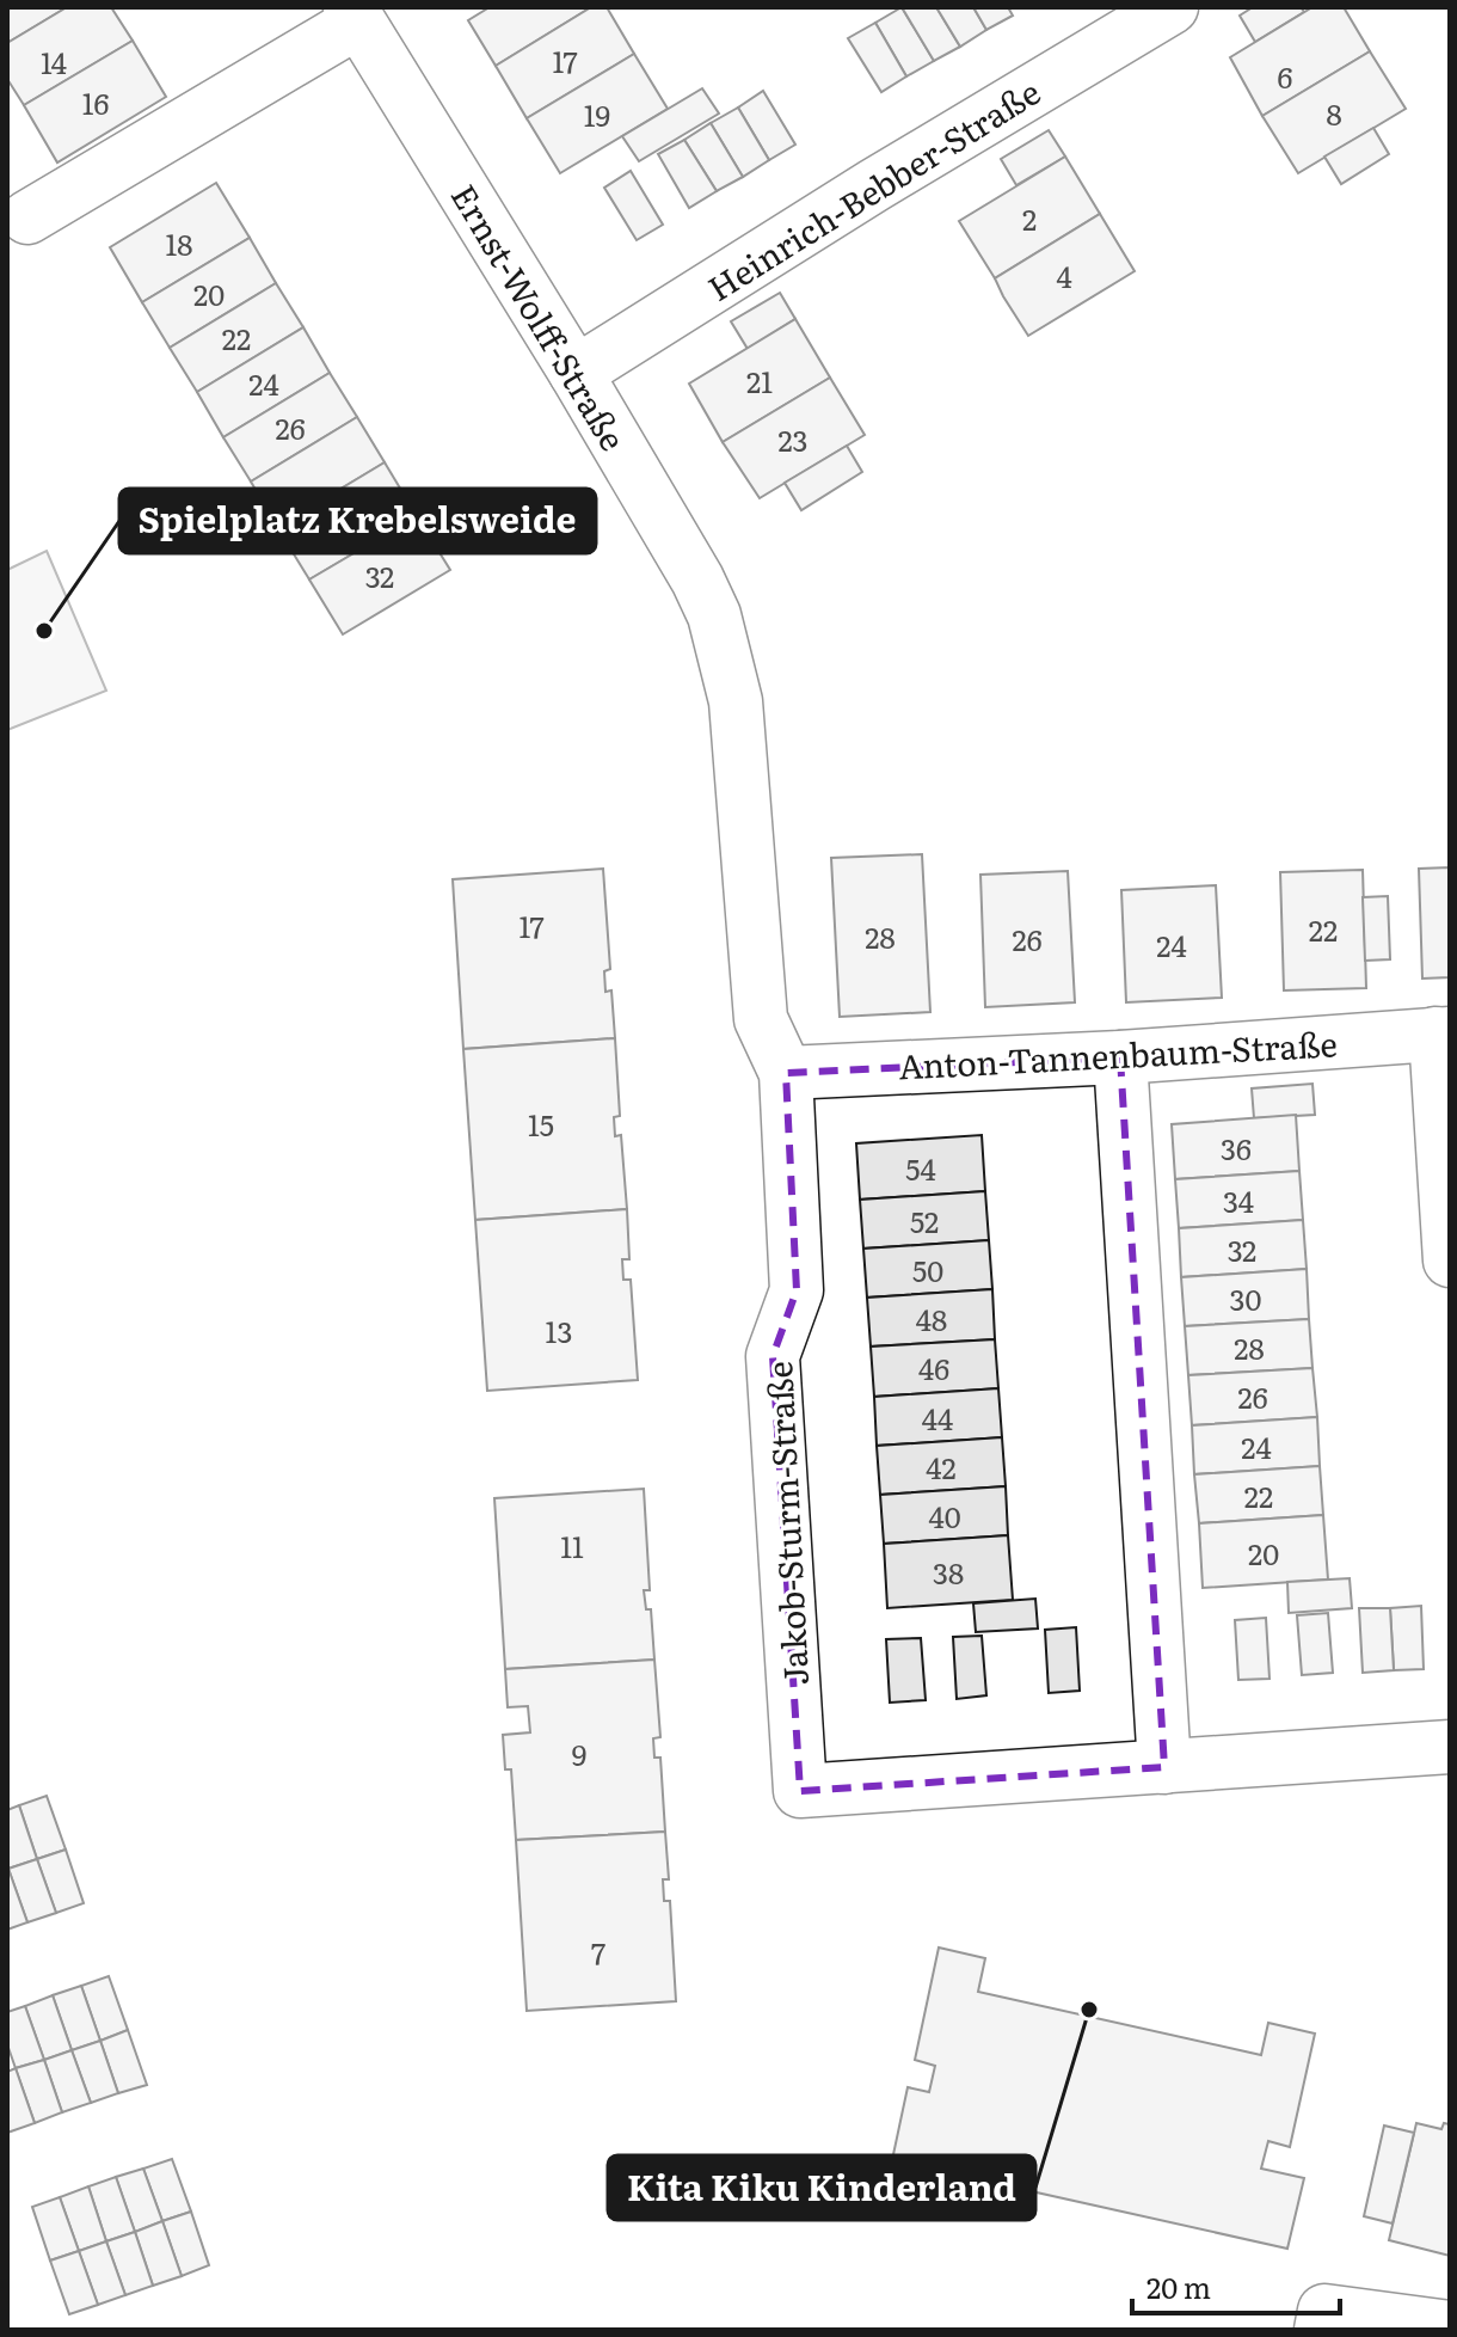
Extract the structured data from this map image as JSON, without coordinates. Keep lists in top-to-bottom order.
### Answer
{
  "streets": {
    "street": [
      "Heinrich-Bebber-Straße",
      "Ernst-Wolff-Straße",
      "Anton-Tannenbaum-Straße",
      "Jakob-Sturm-Straße"
    ]
  },
  "crossings": [
    ["Heinrich-Bebber-Straße", "Ernst-Wolff-Straße"],
    ["Ernst-Wolff-Straße", "Jakob-Sturm-Straße"],
    ["Anton-Tannenbaum-Straße", "Jakob-Sturm-Straße"]
  ],
  "places": ["Spielplatz Krebelsweide", "Kita Kiku Kinderland"],
  "house_numbers": [
    "17",
    "14",
    "6",
    "16",
    "8",
    "19",
    "2",
    "18",
    "4",
    "20",
    "22",
    "21",
    "24",
    "26",
    "23",
    "32",
    "17",
    "22",
    "28",
    "26",
    "24",
    "15",
    "36",
    "54",
    "34",
    "52",
    "32",
    "50",
    "30",
    "48",
    "13",
    "28",
    "46",
    "26",
    "44",
    "24",
    "42",
    "22",
    "40",
    "11",
    "20",
    "38",
    "9",
    "7"
  ],
  "scale_bar": "20 m"
}
